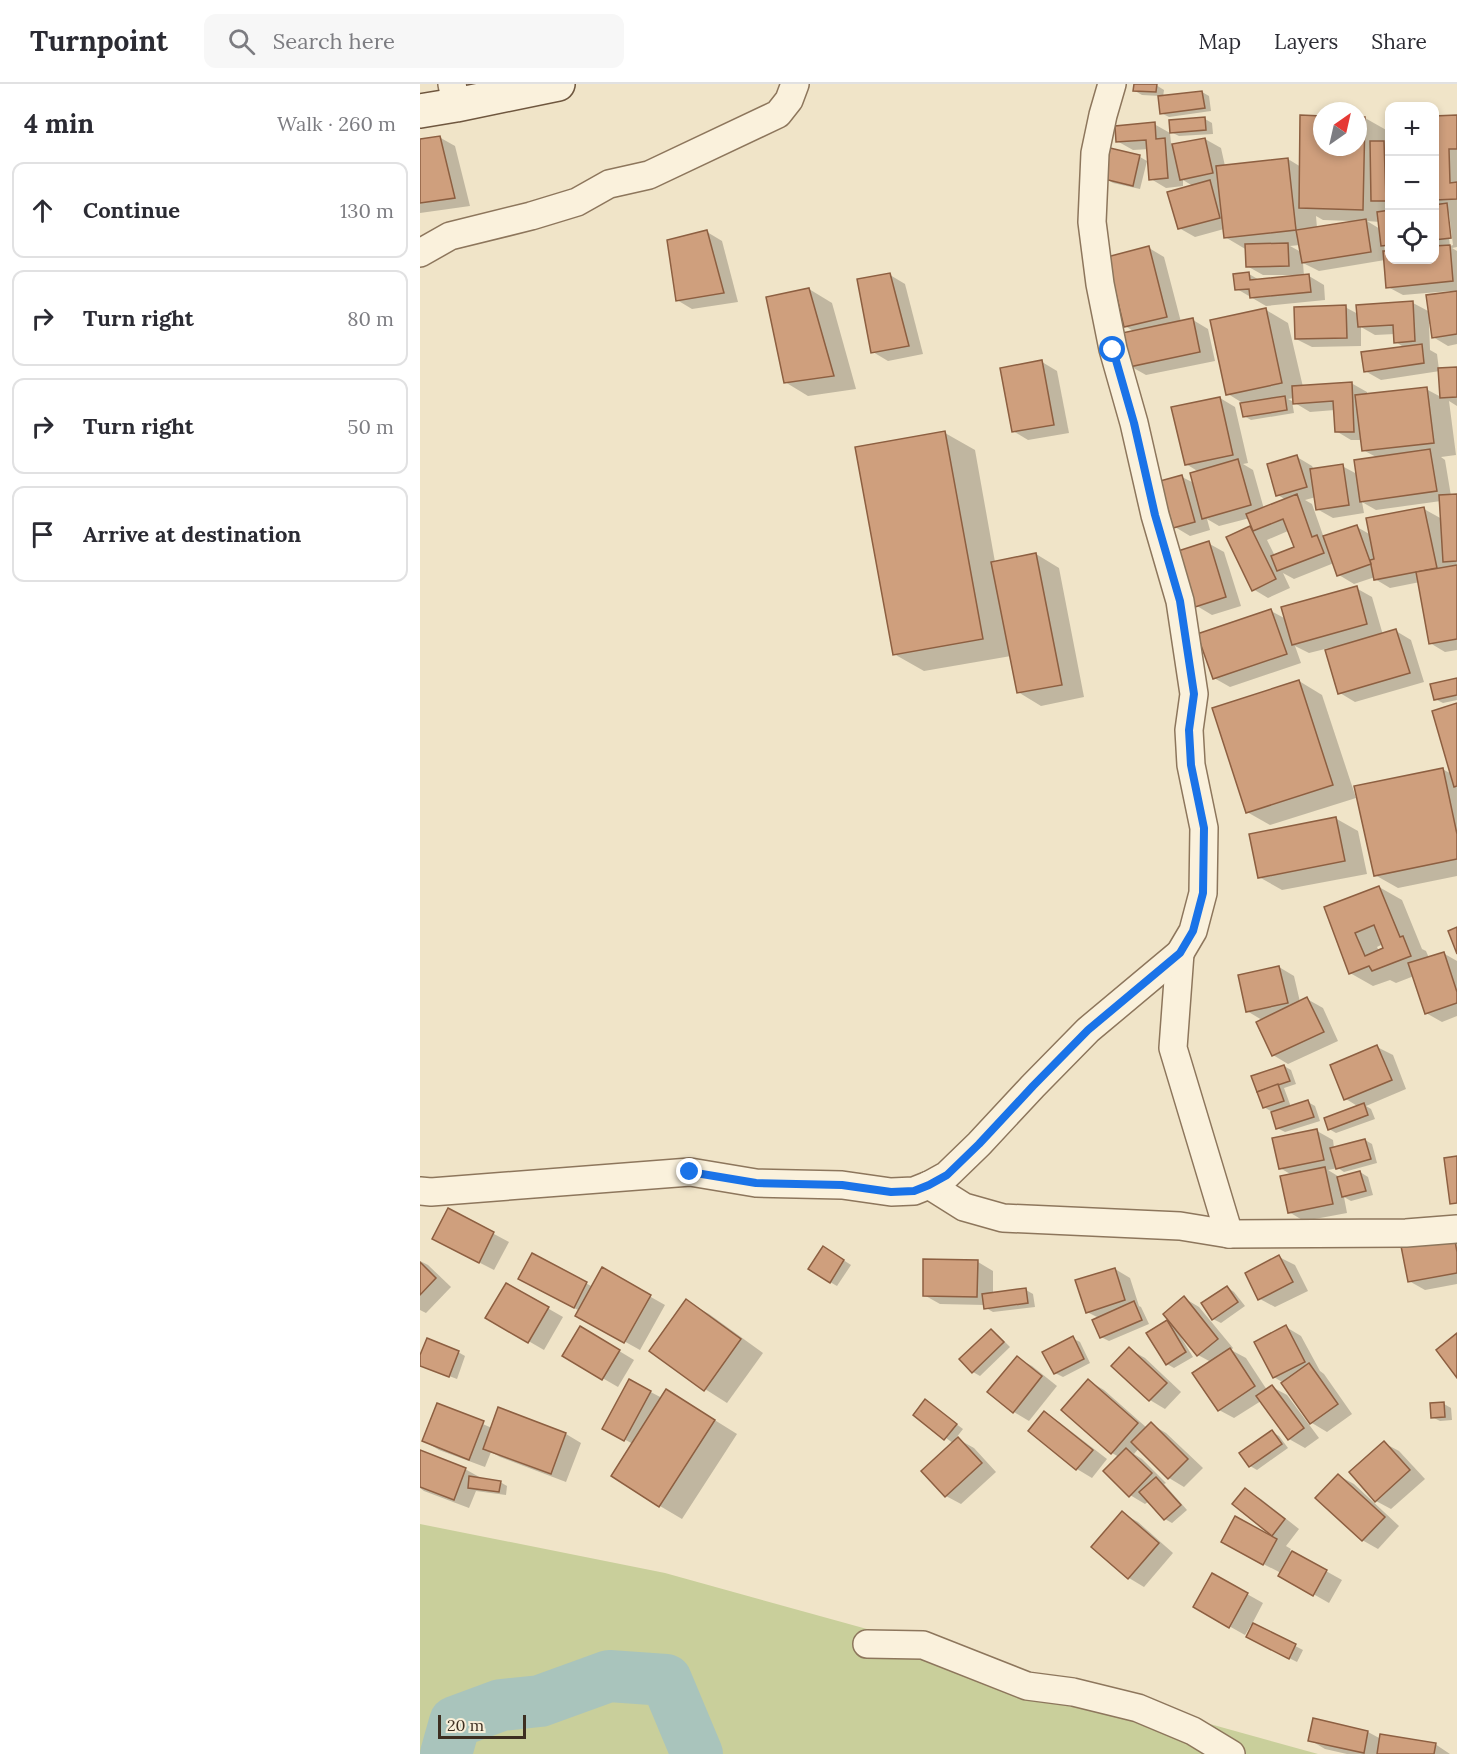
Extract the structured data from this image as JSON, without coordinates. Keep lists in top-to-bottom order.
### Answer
{
  "scale_bar": "20 m",
  "north": "top right",
  "page": {
    "header": "Turnpoint",
    "search": "Search here",
    "nav": ["Map", "Layers", "Share"],
    "heading": ["4 min", "Walk · 260 m"],
    "map_buttons": ["+", "−"],
    "list": [
      ["Continue", "130 m"],
      ["Turn right", "80 m"],
      ["Turn right", "50 m"],
      "Arrive at destination"
    ],
    "scale": "20 m"
  }
}
